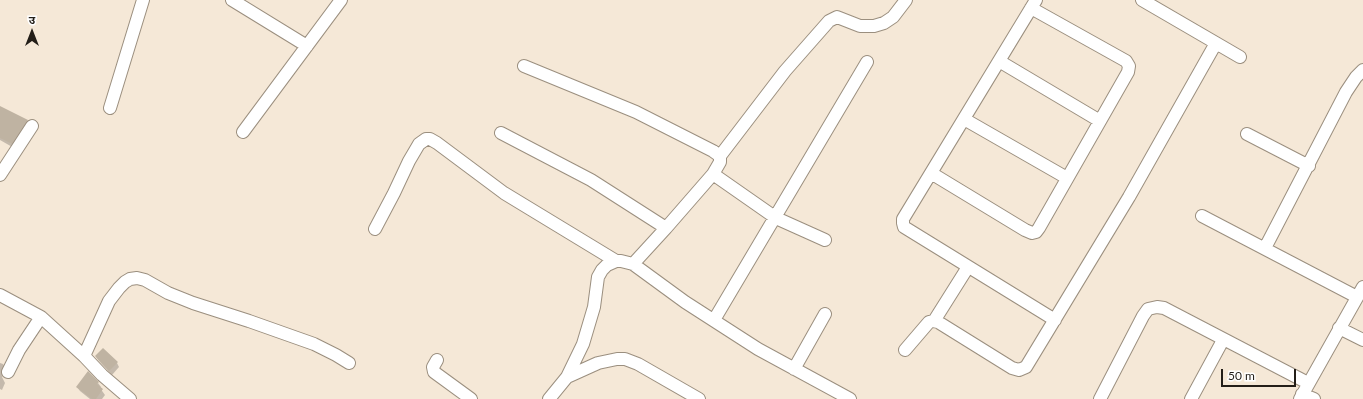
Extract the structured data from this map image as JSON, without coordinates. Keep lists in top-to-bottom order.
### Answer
{
  "scale_bar": "50 m",
  "north": "top"
}
